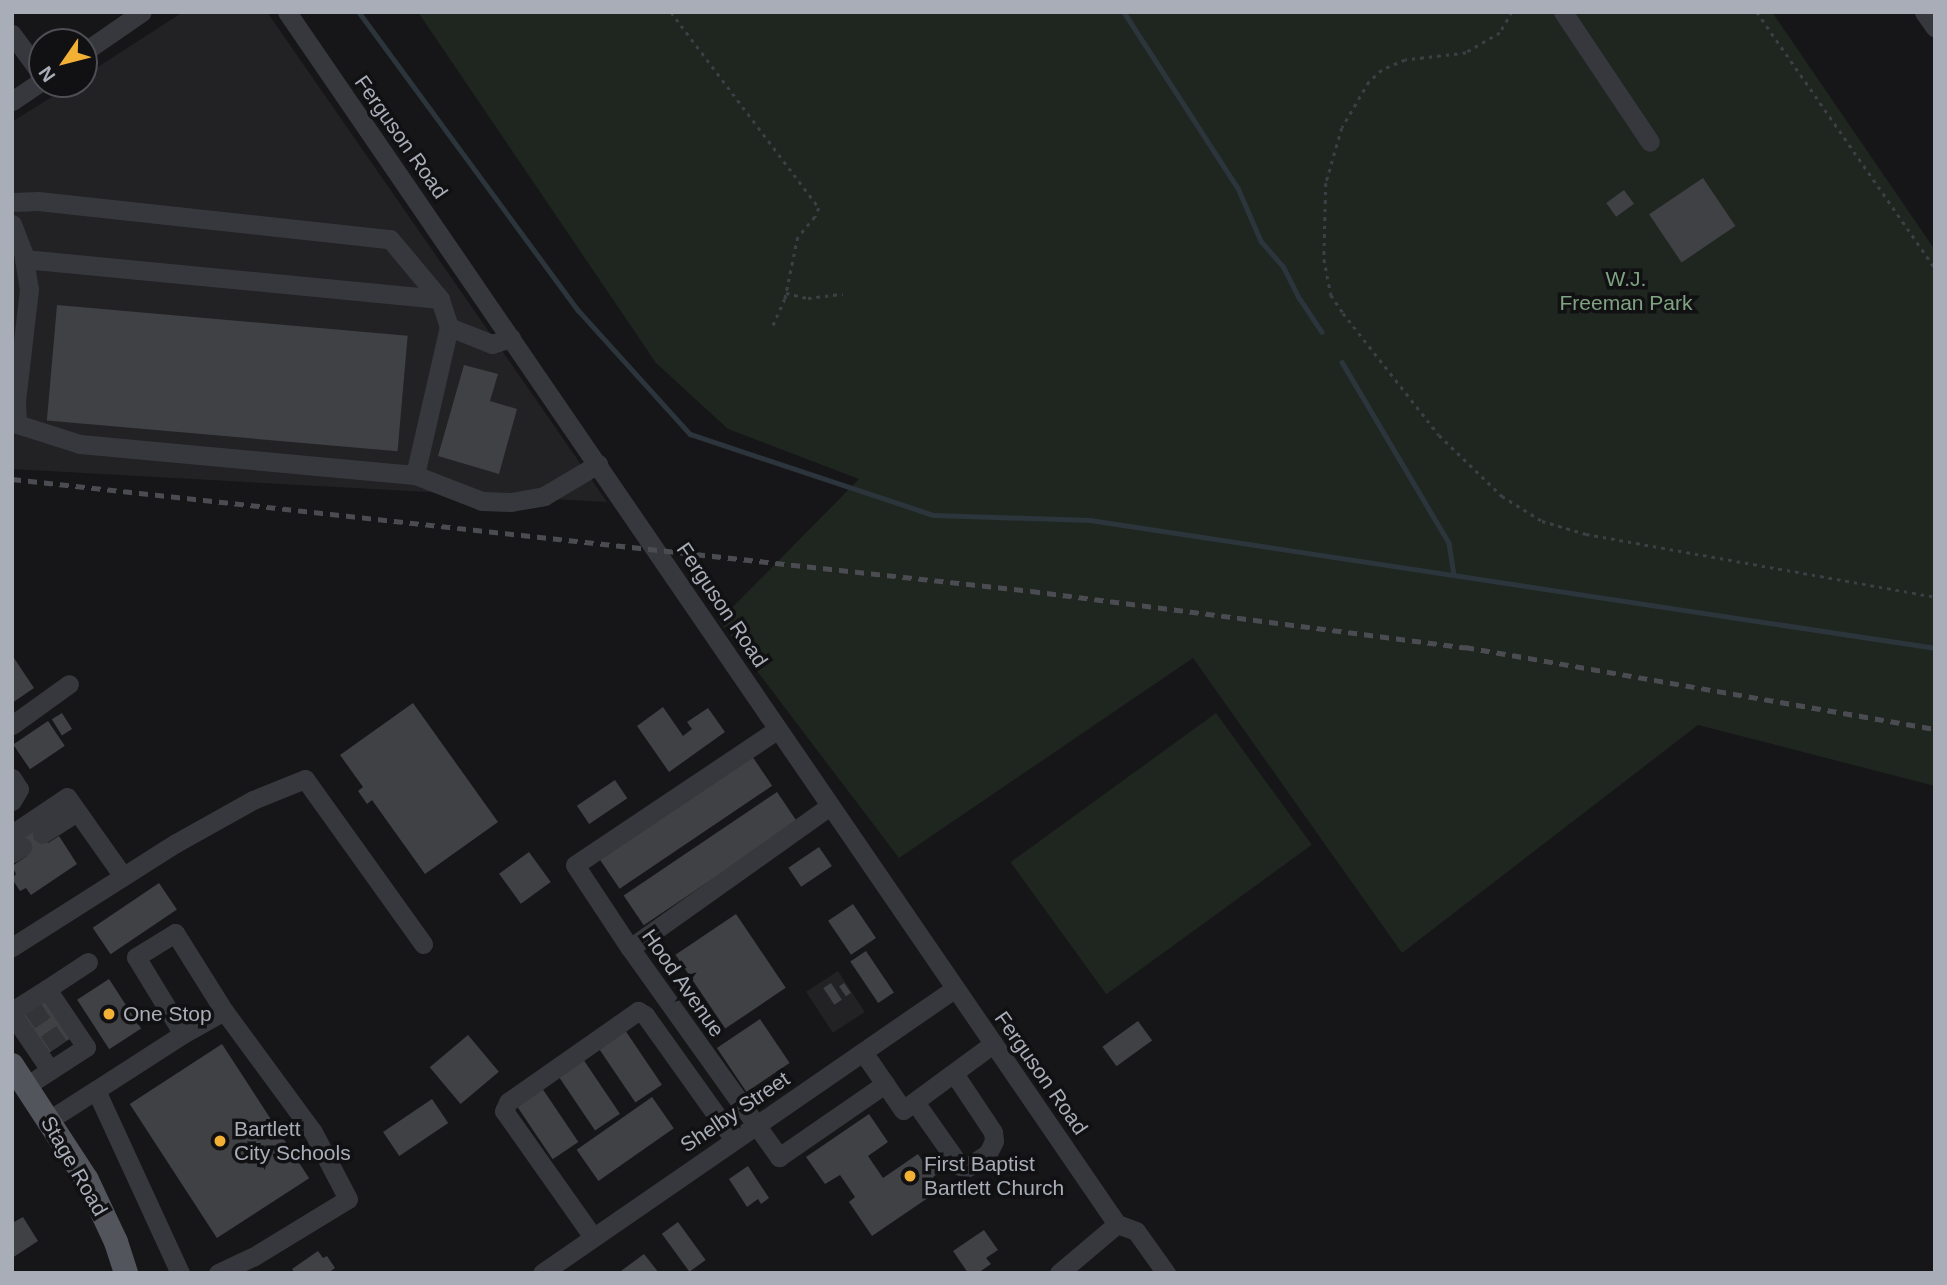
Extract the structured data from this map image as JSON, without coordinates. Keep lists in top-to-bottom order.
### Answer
{
  "streets": {
    "main road": ["Stage Road"],
    "street": ["Ferguson Road", "Hood Avenue", "Shelby Street"]
  },
  "crossings": [
    ["Ferguson Road", "Hood Avenue"],
    ["Ferguson Road", "Shelby Street"],
    ["Hood Avenue", "Shelby Street"]
  ],
  "parks": ["W.J. Freeman Park"],
  "places": ["One Stop", "Bartlett City Schools", "First Baptist Bartlett Church"],
  "north": "bottom left"
}
